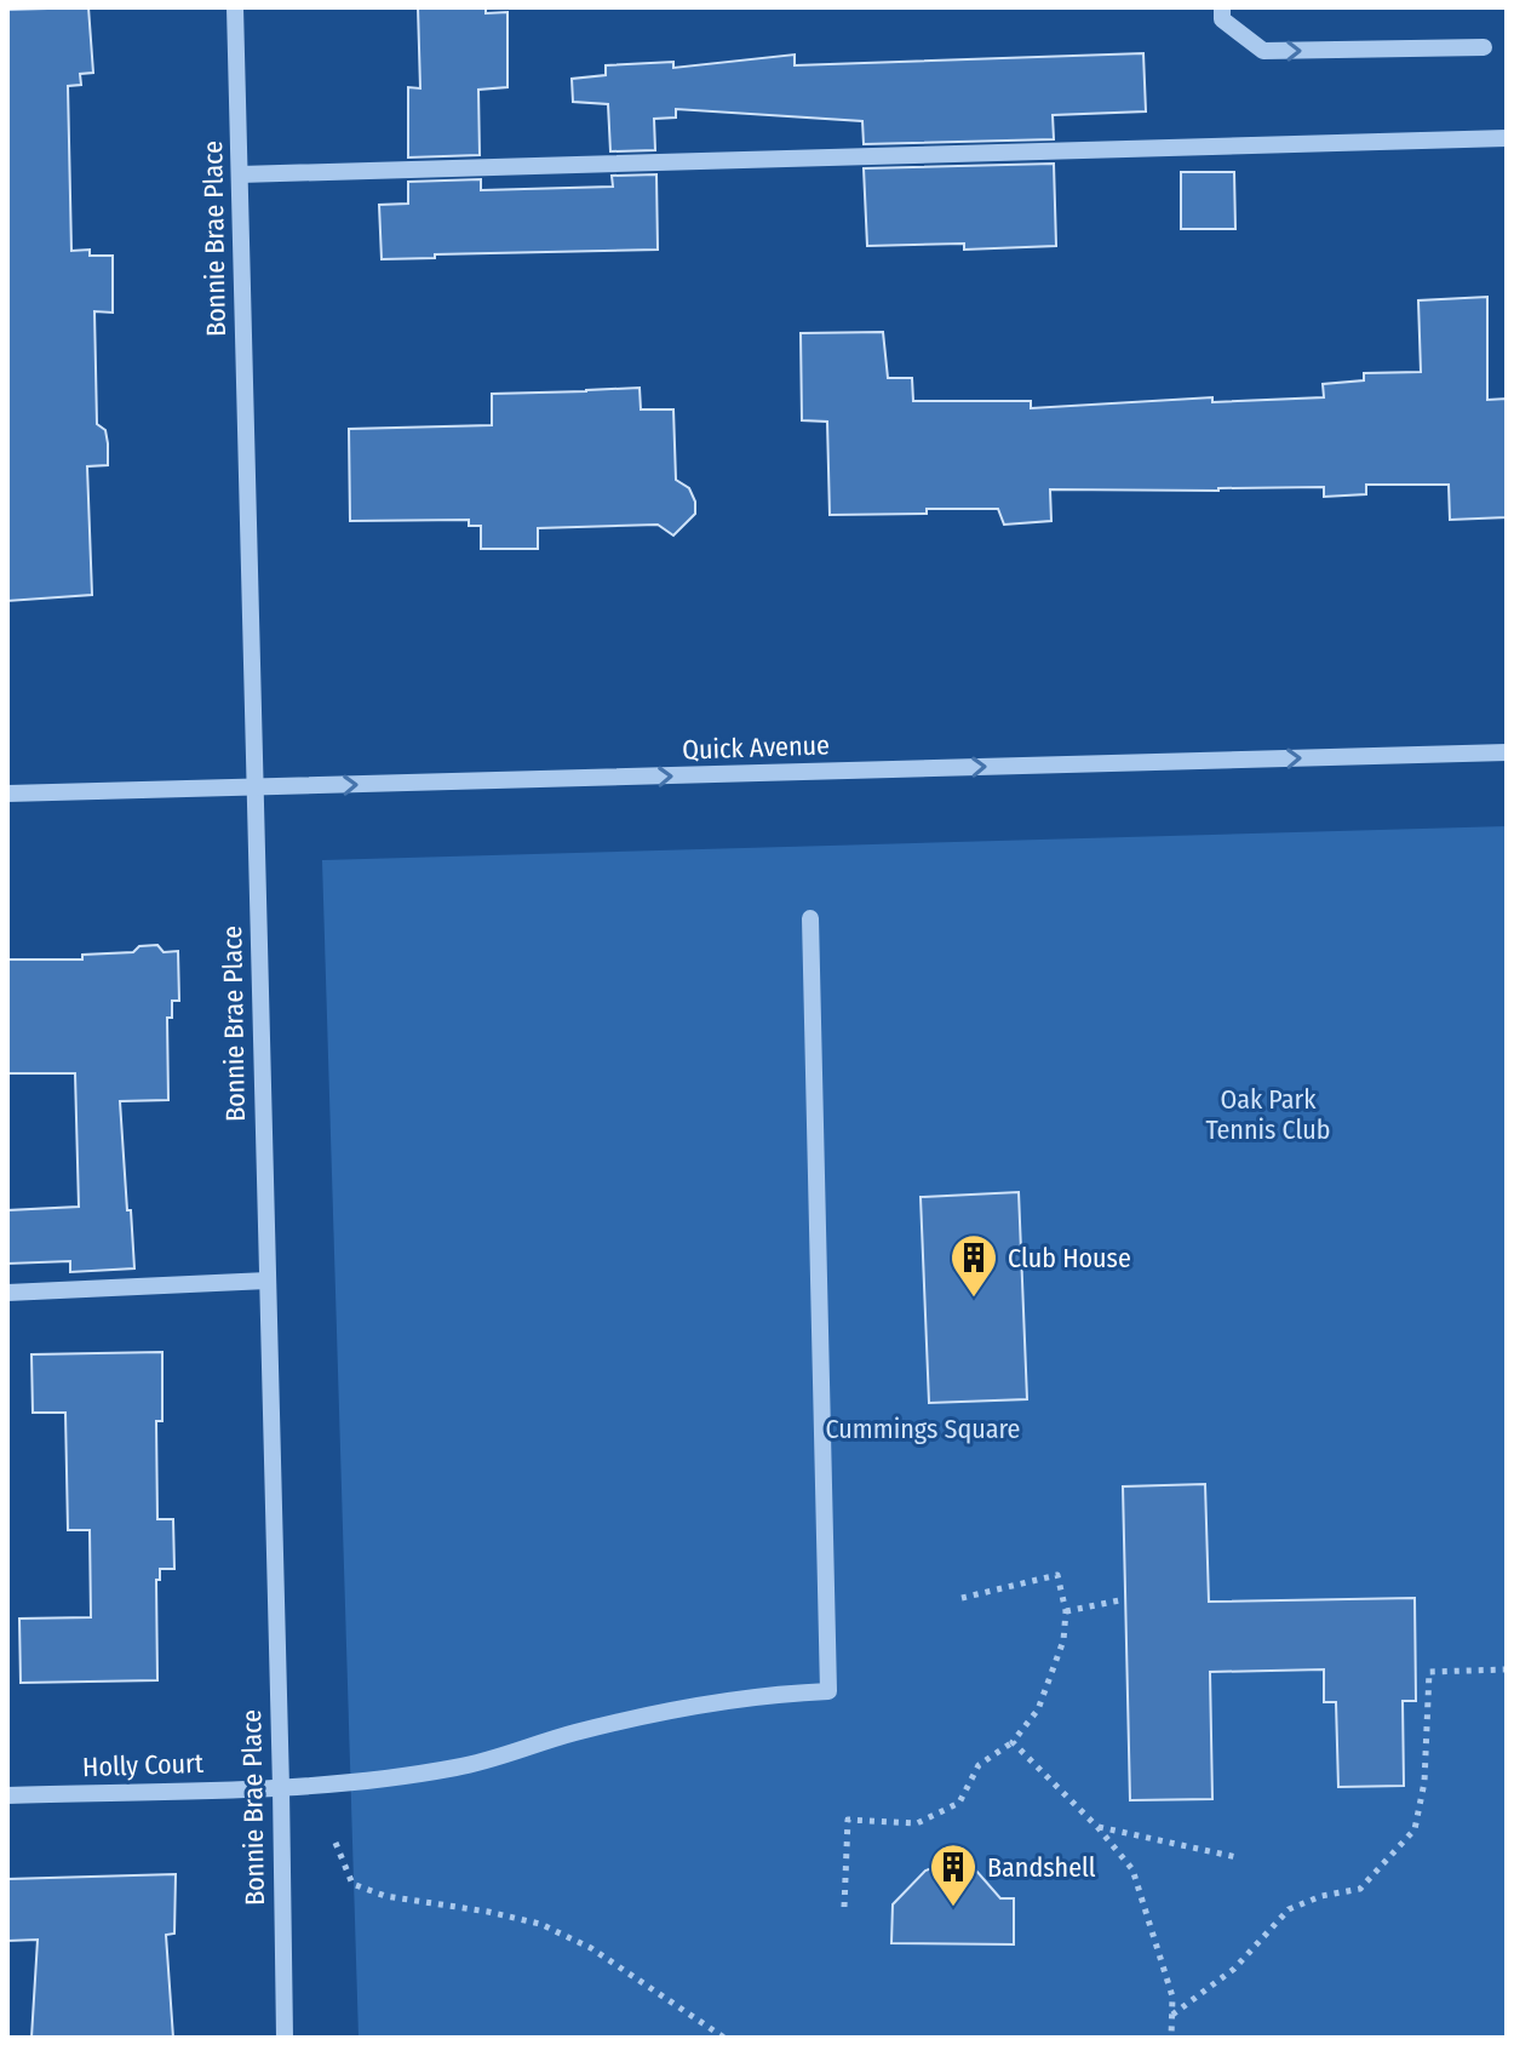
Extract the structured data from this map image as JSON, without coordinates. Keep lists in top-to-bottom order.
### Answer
{
  "streets": {
    "street": ["Bonnie Brae Place", "Quick Avenue", "Holly Court"]
  },
  "crossings": [
    ["Bonnie Brae Place", "Quick Avenue"],
    ["Bonnie Brae Place", "Holly Court"]
  ],
  "one_way": ["Quick Avenue"],
  "parks": ["Oak Park Tennis Club", "Cummings Square"],
  "places": {
    "building": ["Club House", "Bandshell"]
  }
}
